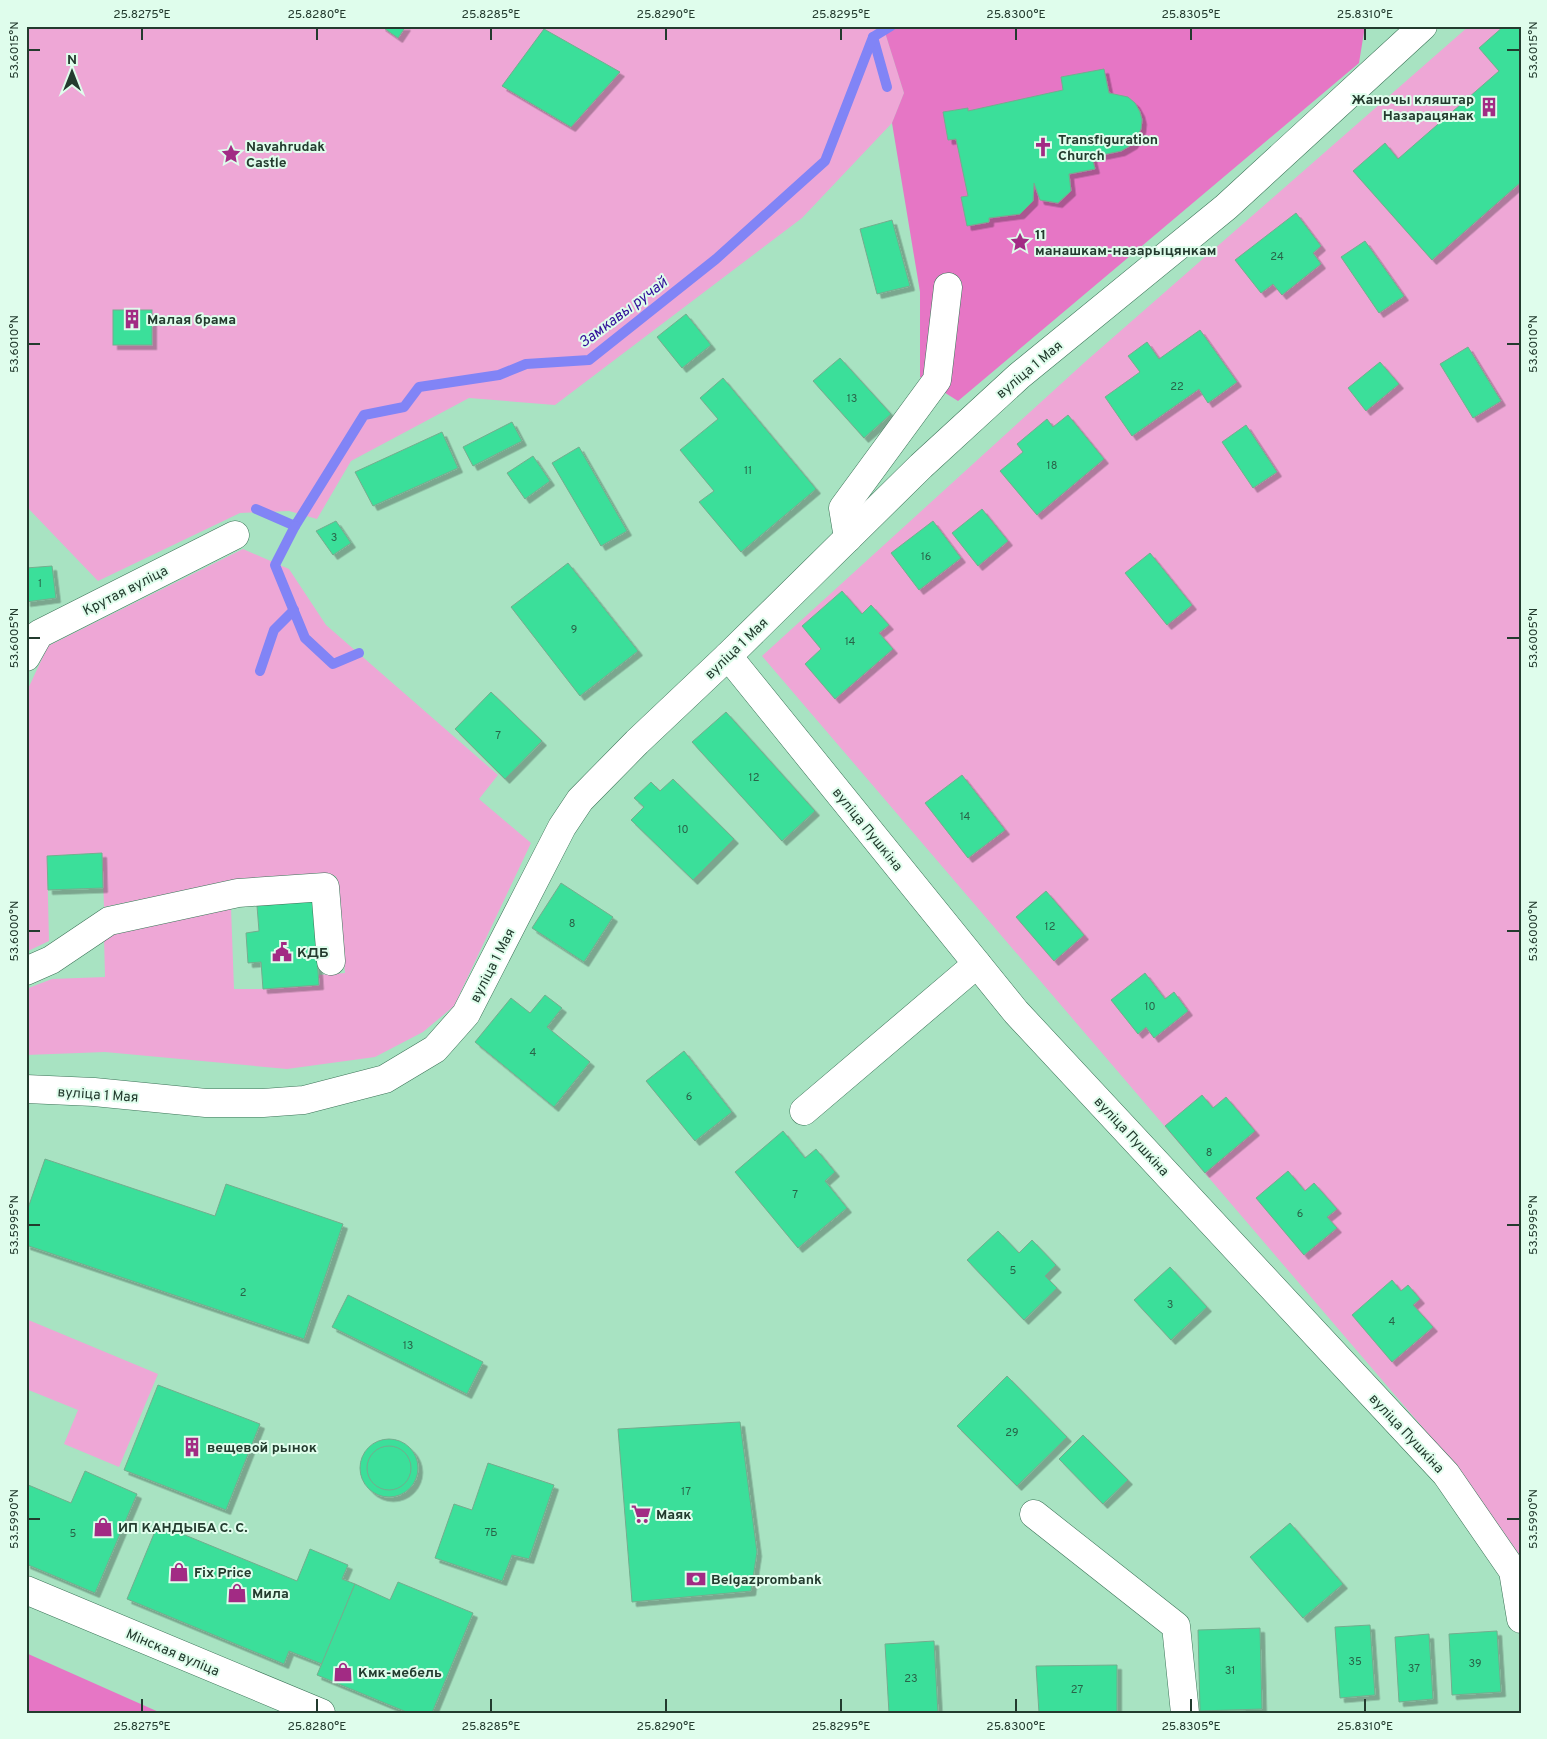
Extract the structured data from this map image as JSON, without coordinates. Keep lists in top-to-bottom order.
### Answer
{
  "streets": {
    "street": [
      "вуліца 1 Мая",
      "Крутая вуліца",
      "вуліца Пушкіна",
      "Мінская вуліца"
    ]
  },
  "crossings": [
    ["вуліца 1 Мая", "вуліца Пушкіна"]
  ],
  "water": ["Замкавы ручай"],
  "places": {
    "building": ["Жаночы кляштар Назарацянак", "Малая брама", "вещевой рынок"],
    "church": ["Transfiguration Church"],
    "place": ["Navahrudak Castle", "11 манашкам-назарыцянкам"],
    "public building": ["КДБ"],
    "supermarket": ["Маяк"],
    "shop": [
      "ИП КАНДЫБА С. С.",
      "Fix Price",
      "Мила",
      "Кмк-мебель"
    ],
    "bank": ["Belgazprombank"]
  },
  "house_numbers": [
    "24",
    "22",
    "13",
    "18",
    "11",
    "3",
    "16",
    "1",
    "9",
    "14",
    "7",
    "12",
    "14",
    "10",
    "8",
    "12",
    "10",
    "4",
    "6",
    "8",
    "7",
    "6",
    "5",
    "2",
    "3",
    "4",
    "13",
    "29",
    "17",
    "7Б",
    "5",
    "35",
    "39",
    "37",
    "31",
    "23",
    "27"
  ],
  "north": "top",
  "coordinates": [
    "25.8275°E",
    "25.8280°E",
    "25.8285°E",
    "25.8290°E",
    "25.8295°E",
    "25.8300°E",
    "25.8305°E",
    "25.8310°E",
    "53.6015°N",
    "53.6010°N",
    "53.6005°N",
    "53.6000°N",
    "53.5995°N",
    "53.5990°N"
  ]
}
